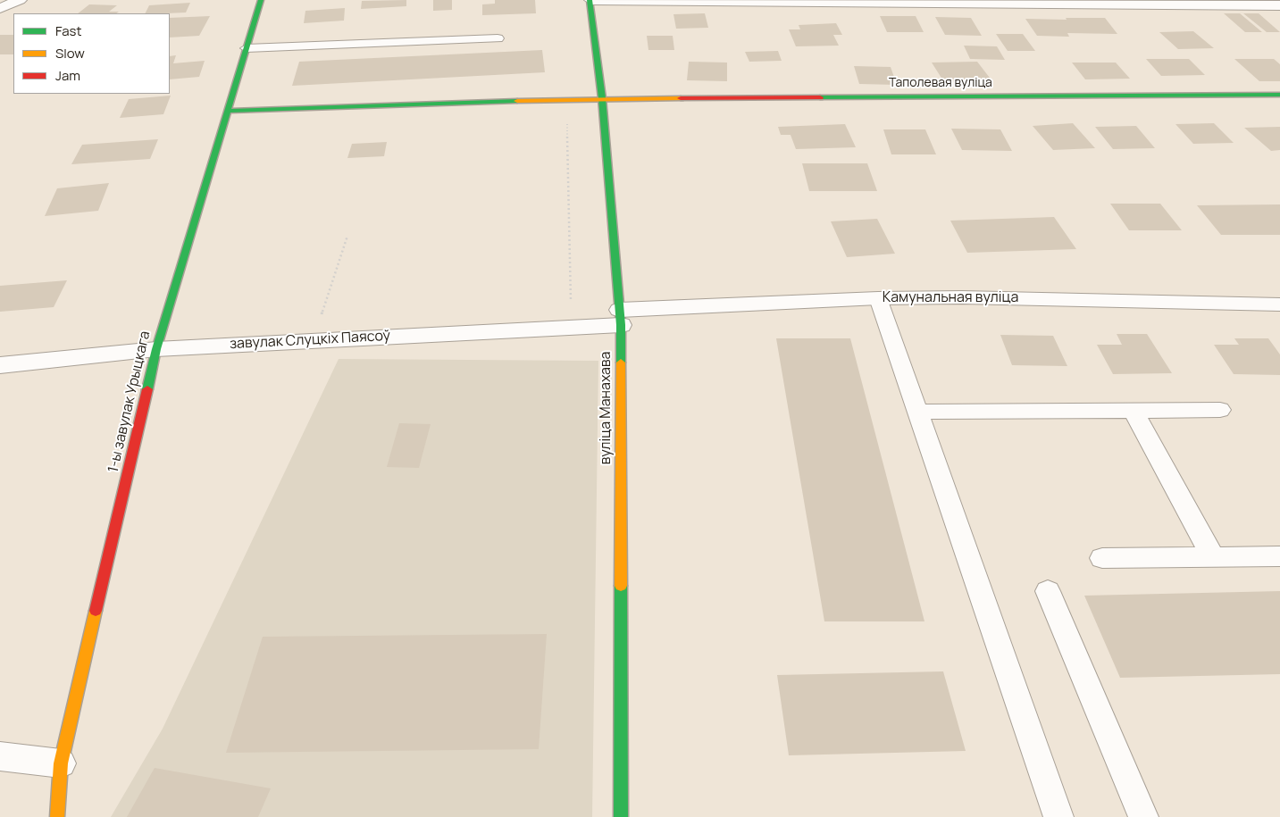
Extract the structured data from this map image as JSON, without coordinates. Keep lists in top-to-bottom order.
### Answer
{
  "streets": {
    "street": [
      "Таполевая вуліца",
      "Камунальная вуліца",
      "завулак Слуцкіх Паясоў",
      "1-ы завулак Урыцкага",
      "вуліца Манахава"
    ]
  },
  "crossings": [
    ["Таполевая вуліца", "1-ы завулак Урыцкага"],
    ["Таполевая вуліца", "вуліца Манахава"],
    ["Камунальная вуліца", "завулак Слуцкіх Паясоў"],
    ["Камунальная вуліца", "вуліца Манахава"],
    ["завулак Слуцкіх Паясоў", "1-ы завулак Урыцкага"],
    ["завулак Слуцкіх Паясоў", "вуліца Манахава"]
  ],
  "legend": ["Fast", "Slow", "Jam"]
}
